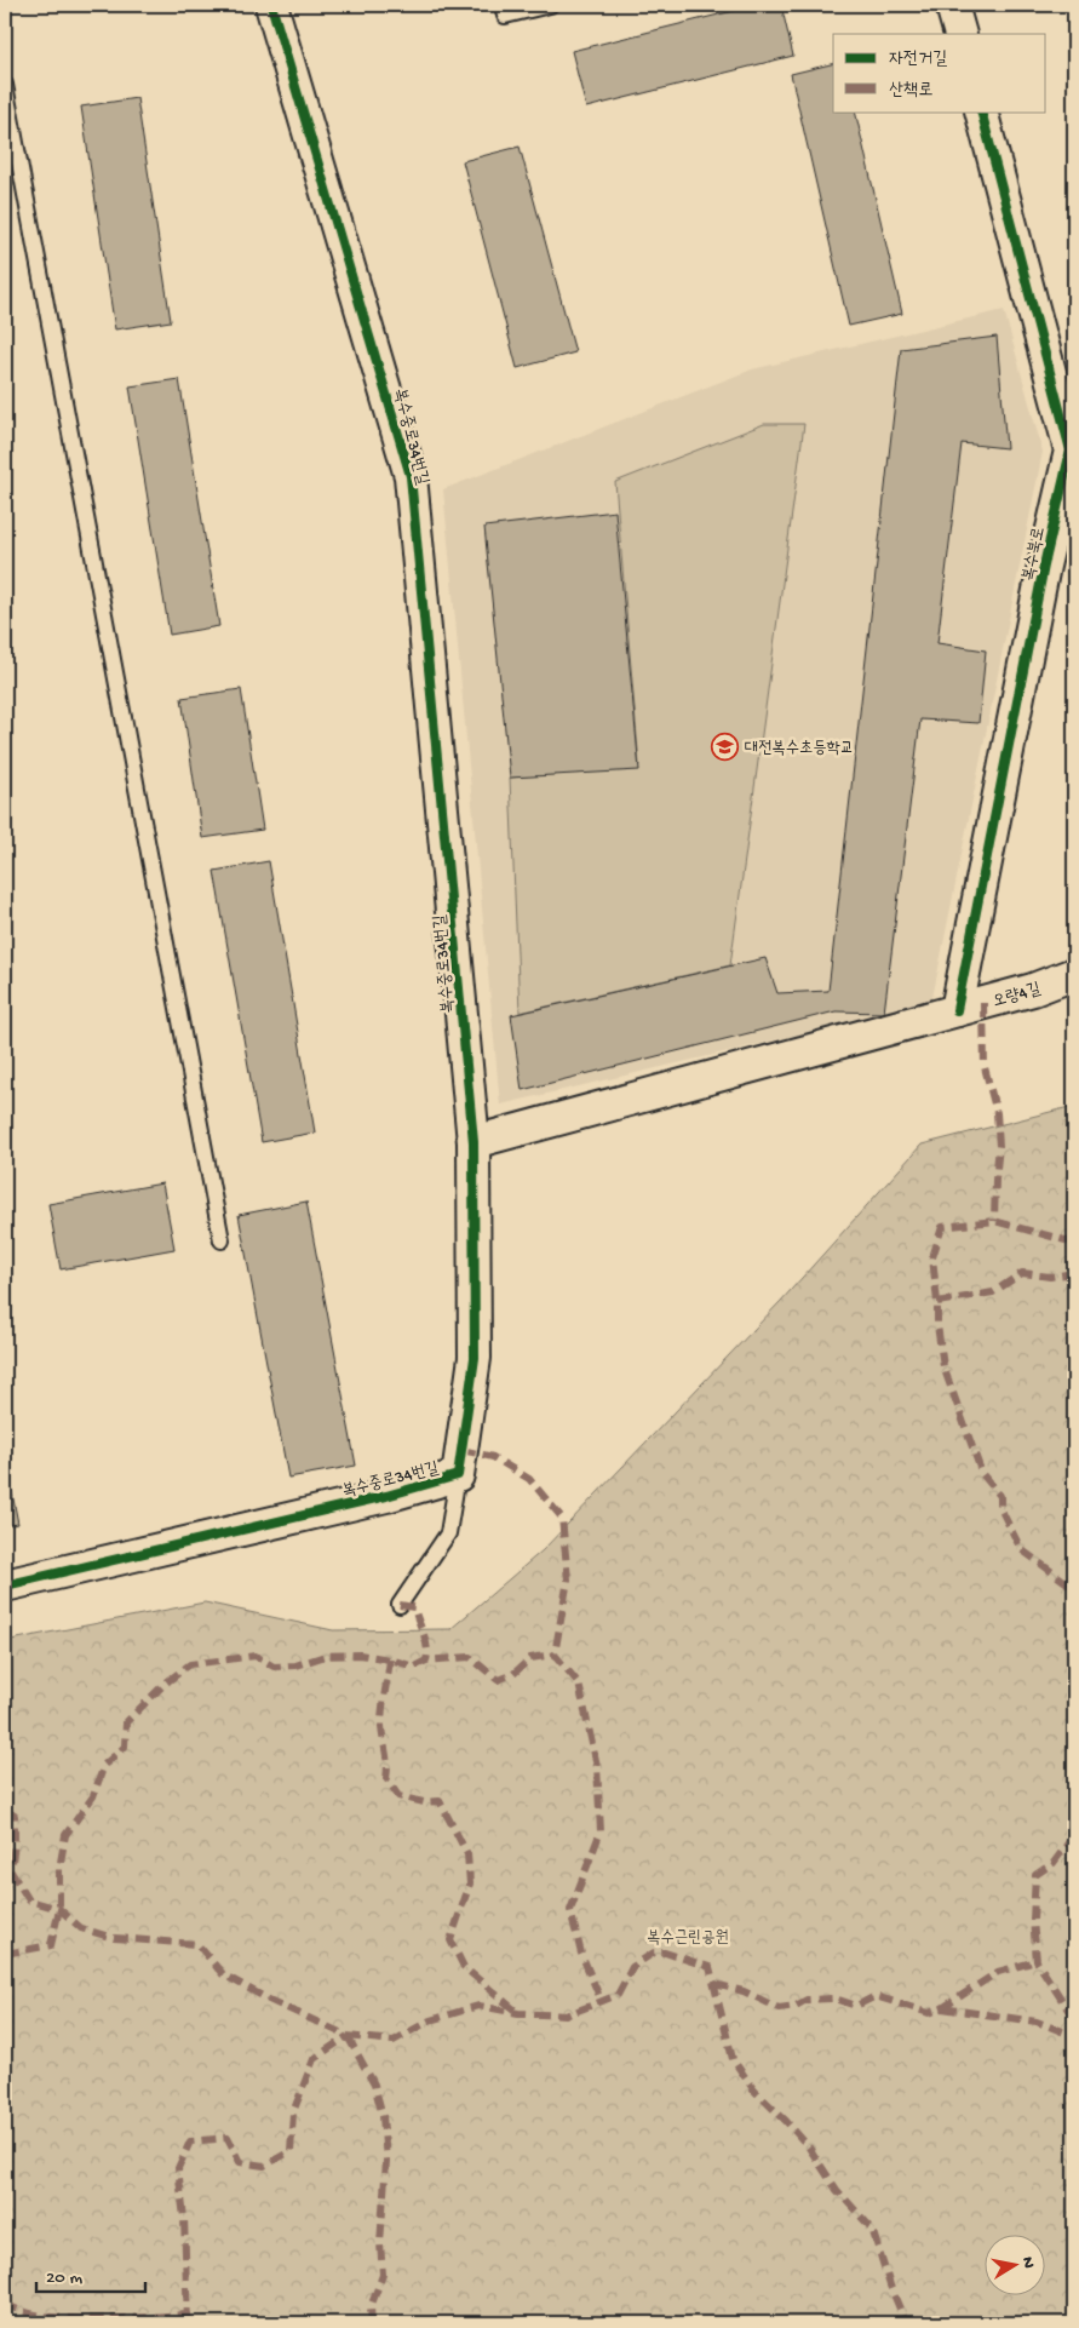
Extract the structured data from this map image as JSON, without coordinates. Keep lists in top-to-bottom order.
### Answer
{
  "streets": {
    "street": ["복수중로34번길", "복수북로", "오량4길"]
  },
  "crossings": [
    ["복수북로", "오량4길"]
  ],
  "parks": ["복수근린공원"],
  "places": {
    "school or university": ["대전복수초등학교"]
  },
  "legend": ["자전거길", "산책로"],
  "scale_bar": "20 m",
  "north": "right"
}
